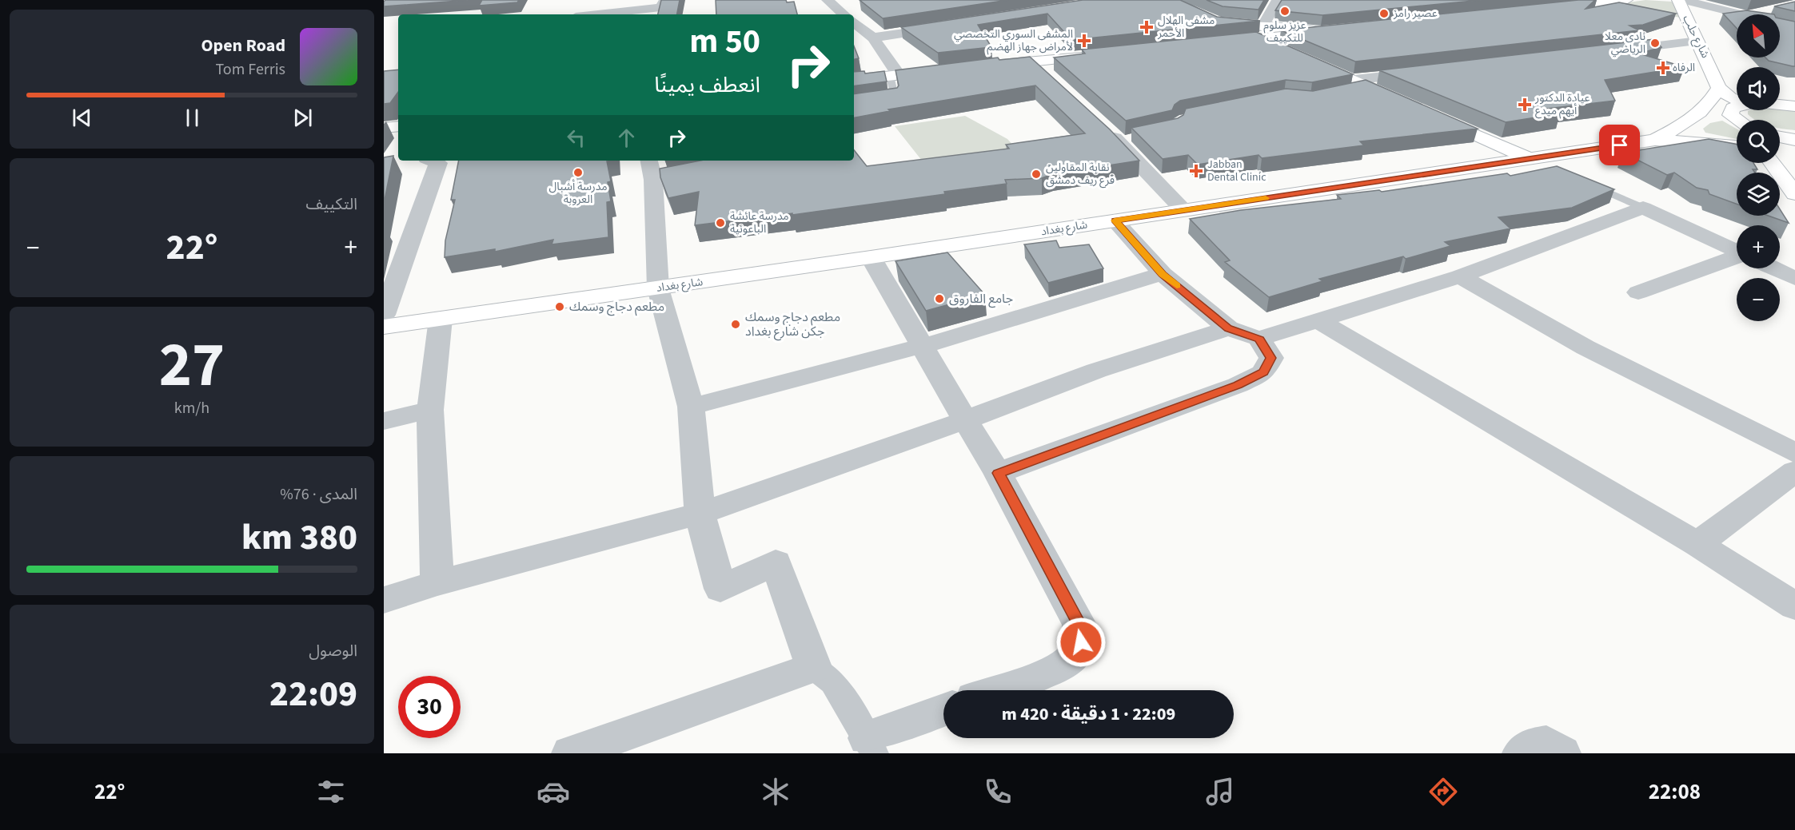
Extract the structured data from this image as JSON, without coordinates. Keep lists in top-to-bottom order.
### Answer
{
  "streets": {
    "main road": ["شارع حلب", "شارع بغداد"]
  },
  "places": {
    "other": [
      "عزيز سلوم للتكييف",
      "عصير رامز",
      "نادي معلا الرياضي",
      "مدرسة أشبال العروبة",
      "نقابة المقاولين فرع ريف دمشق",
      "مدرسة عائشة الباعونية",
      "جامع الفاروق",
      "مطعم دجاج وسمك",
      "مطعم دجاج وسمك جكن شارع بغداد"
    ],
    "health": [
      "مشفى الهلال الأحمر",
      "المشفى السوري التخصصي لأمراض جهاز الهضم",
      "الرفاه",
      "عيادة الدكتور أيهم ميدع",
      "Jabban Dental Clinic"
    ]
  },
  "north": "top left",
  "page": {
    "map_buttons": ["+", "−"],
    "turn": ["50 m", "انعطف يمينًا"],
    "song": ["Open Road", "Tom Ferris"],
    "tile": [
      "التكييف",
      ["27", "km/h"],
      ["المدى · 76%", "380 km"],
      ["الوصول", "22:09"]
    ],
    "heat": ["−", "22°", "+"],
    "limit": "30",
    "trip": "22:09 · 1 دقيقة · 420 m",
    "tabs": ["22:08", "22°"]
  }
}
